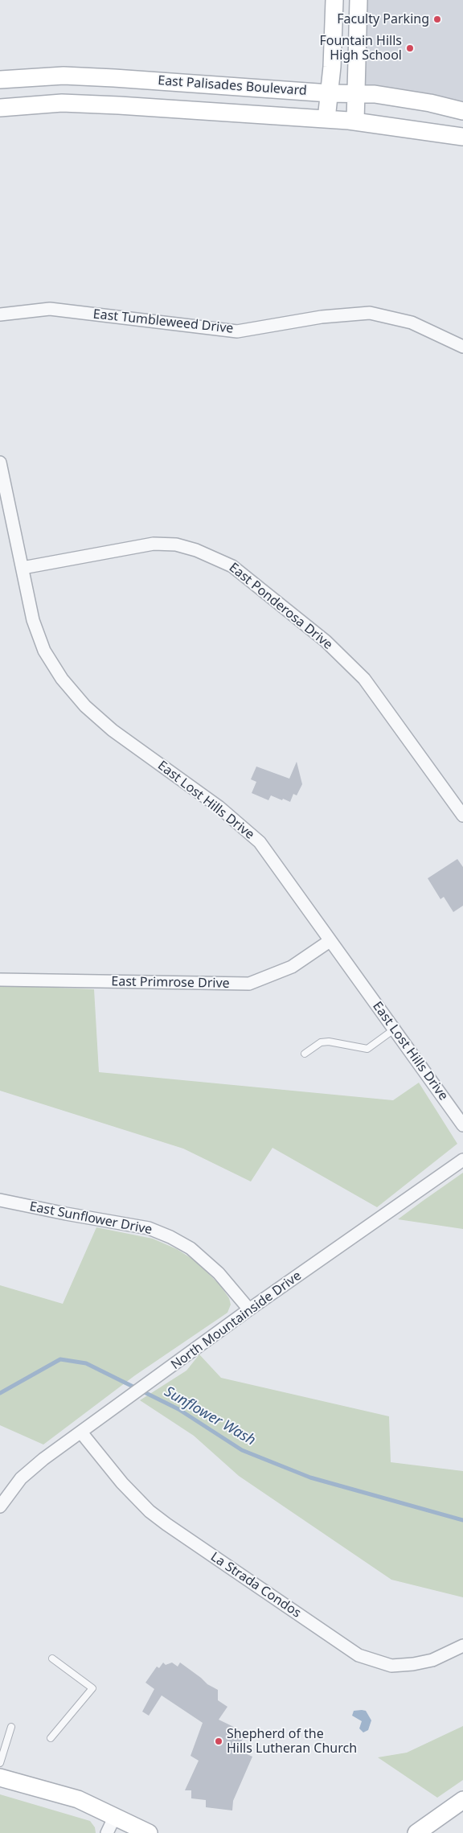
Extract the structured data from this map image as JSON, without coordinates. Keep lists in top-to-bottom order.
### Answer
{
  "streets": {
    "street": [
      "East Palisades Boulevard",
      "East Tumbleweed Drive",
      "East Ponderosa Drive",
      "East Lost Hills Drive",
      "East Primrose Drive",
      "East Sunflower Drive",
      "North Mountainside Drive",
      "La Strada Condos"
    ]
  },
  "crossings": [
    ["East Ponderosa Drive", "East Lost Hills Drive"],
    ["East Lost Hills Drive", "East Primrose Drive"],
    ["East Sunflower Drive", "North Mountainside Drive"],
    ["North Mountainside Drive", "La Strada Condos"]
  ],
  "water": ["Sunflower Wash"],
  "places": ["Faculty Parking", "Fountain Hills High School", "Shepherd of the Hills Lutheran Church"]
}
